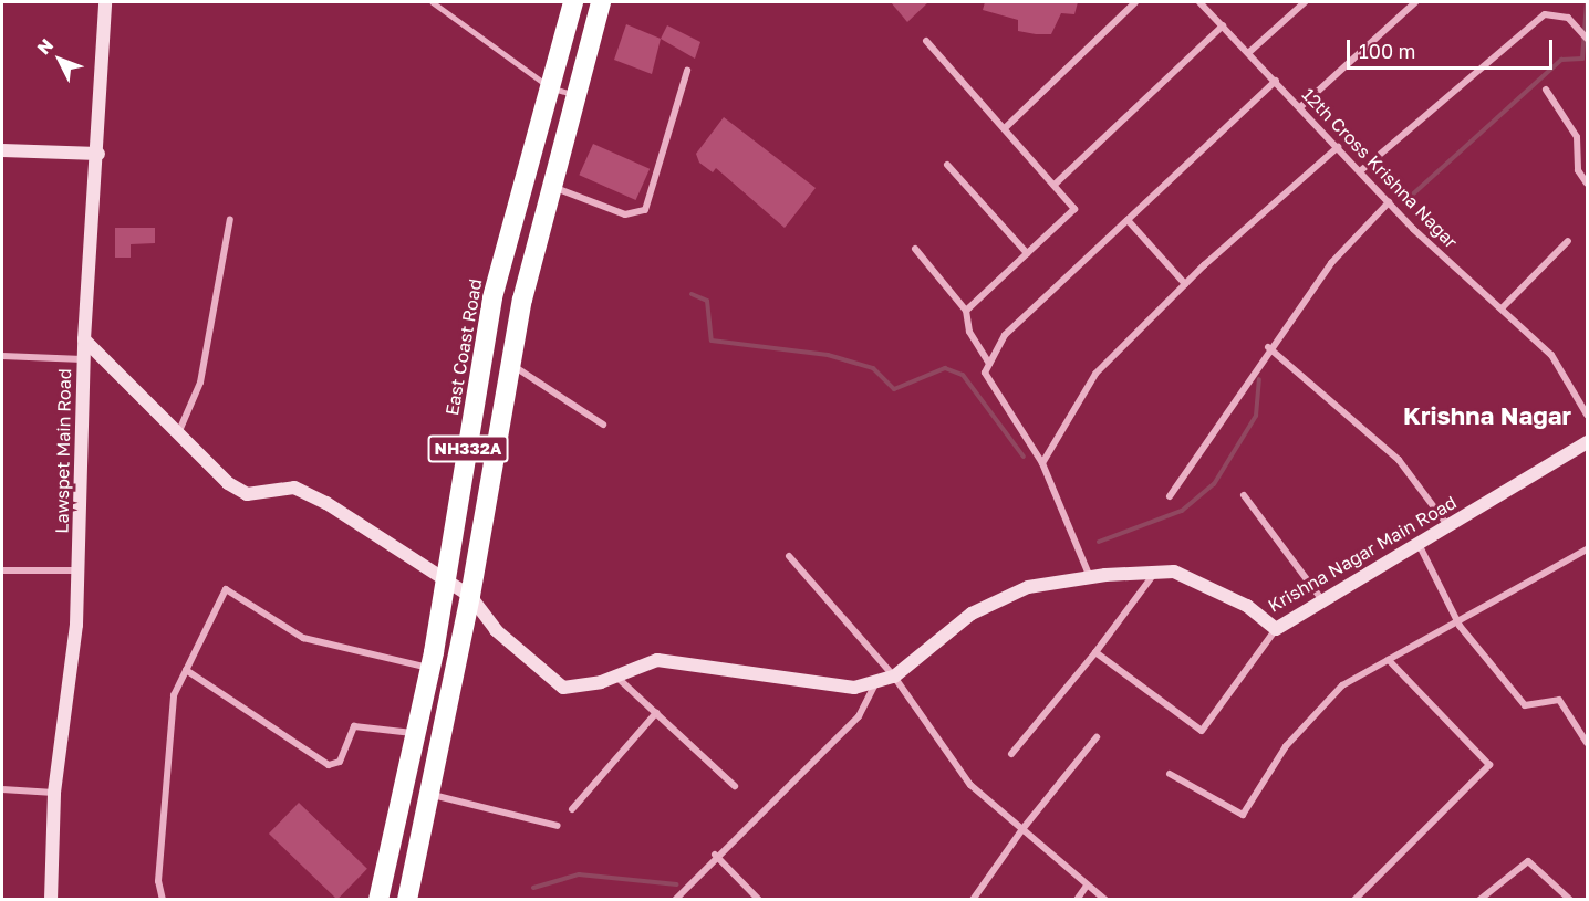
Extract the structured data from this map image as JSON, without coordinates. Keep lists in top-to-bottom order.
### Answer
{
  "streets": {
    "highway": ["East Coast Road", "NH332A"],
    "street": ["12th Cross Krishna Nagar", "Lawspet Main Road", "Krishna Nagar Main Road"]
  },
  "crossings": [
    ["NH332A", "Krishna Nagar Main Road"]
  ],
  "districts": ["Krishna Nagar"],
  "scale_bar": "100 m",
  "north": "top left"
}
